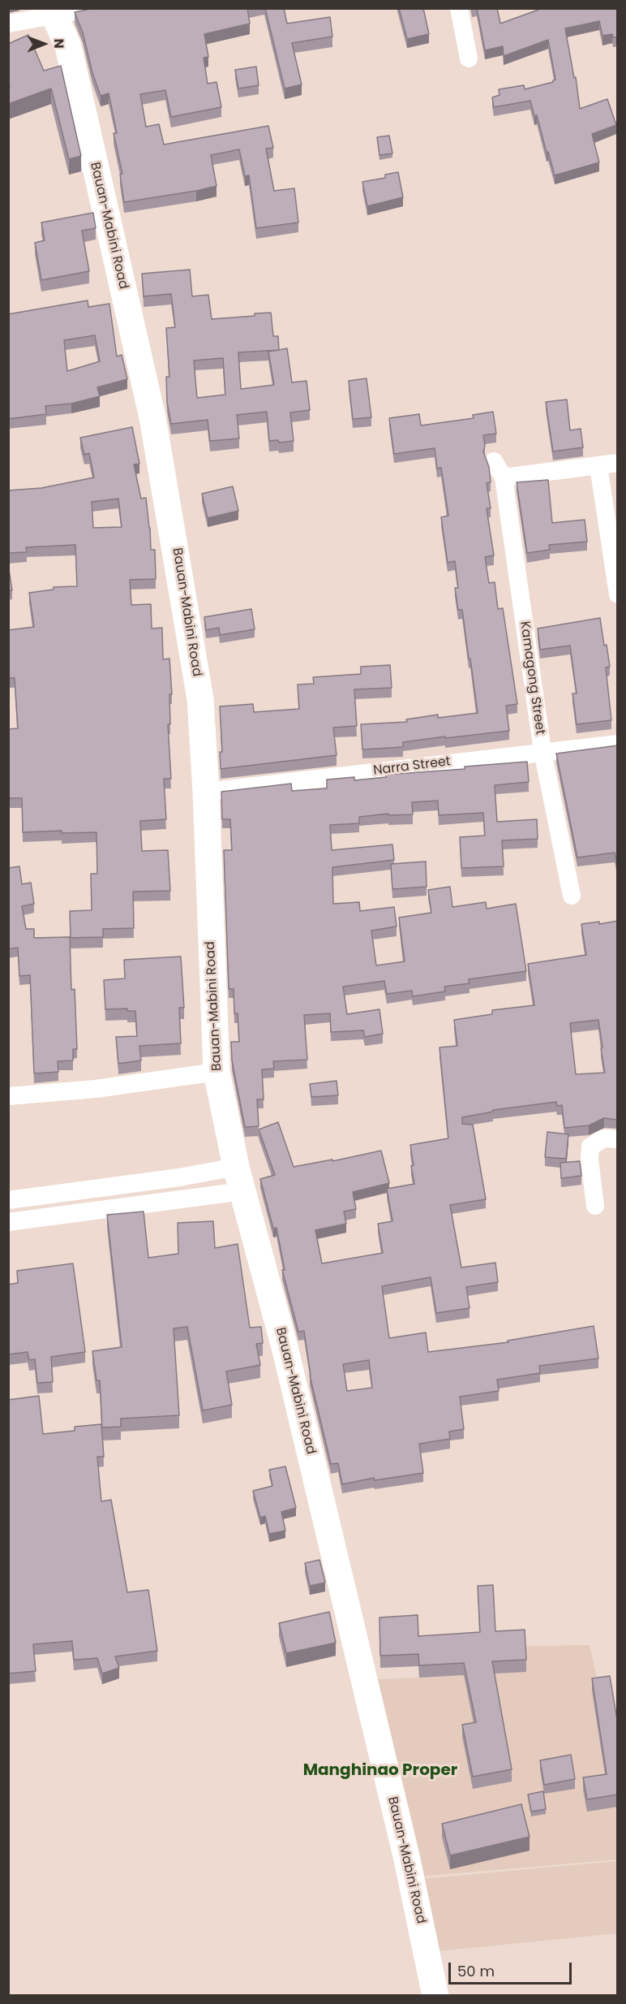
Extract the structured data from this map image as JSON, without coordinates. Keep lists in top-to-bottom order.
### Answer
{
  "streets": {
    "main road": ["Bauan-Mabini Road"],
    "street": ["Kamagong Street", "Narra Street"]
  },
  "crossings": [
    ["Bauan-Mabini Road", "Narra Street"],
    ["Kamagong Street", "Narra Street"]
  ],
  "districts": ["Manghinao Proper"],
  "scale_bar": "50 m",
  "north": "right"
}
